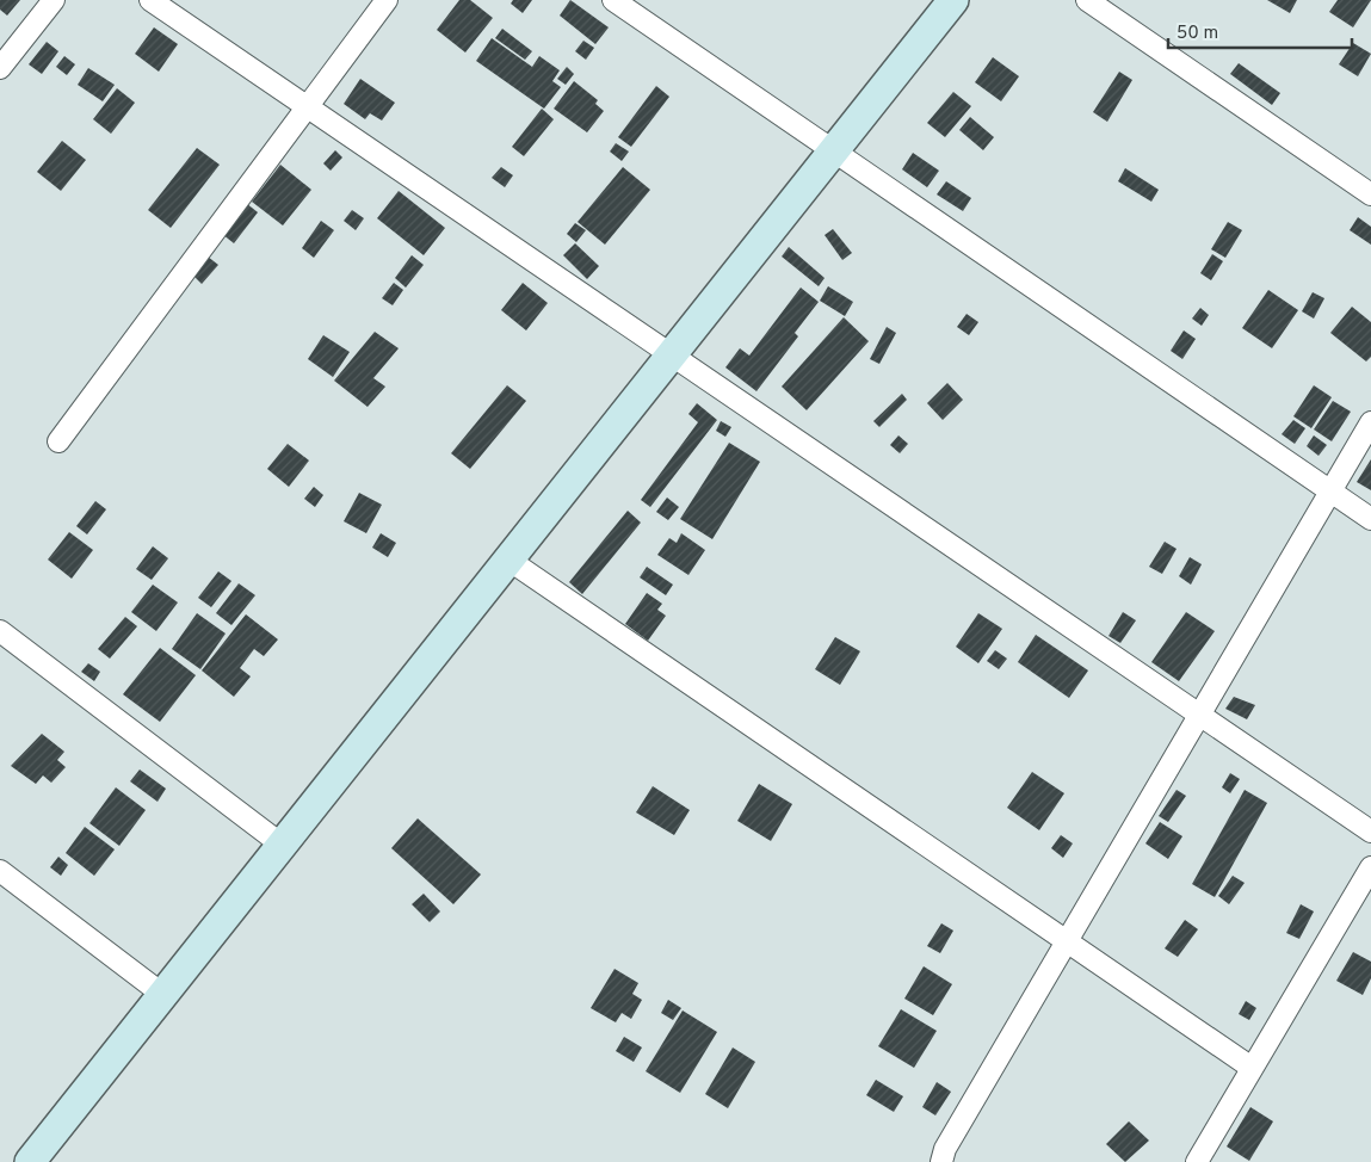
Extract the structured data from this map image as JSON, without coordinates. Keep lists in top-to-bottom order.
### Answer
{
  "scale_bar": "50 m"
}
